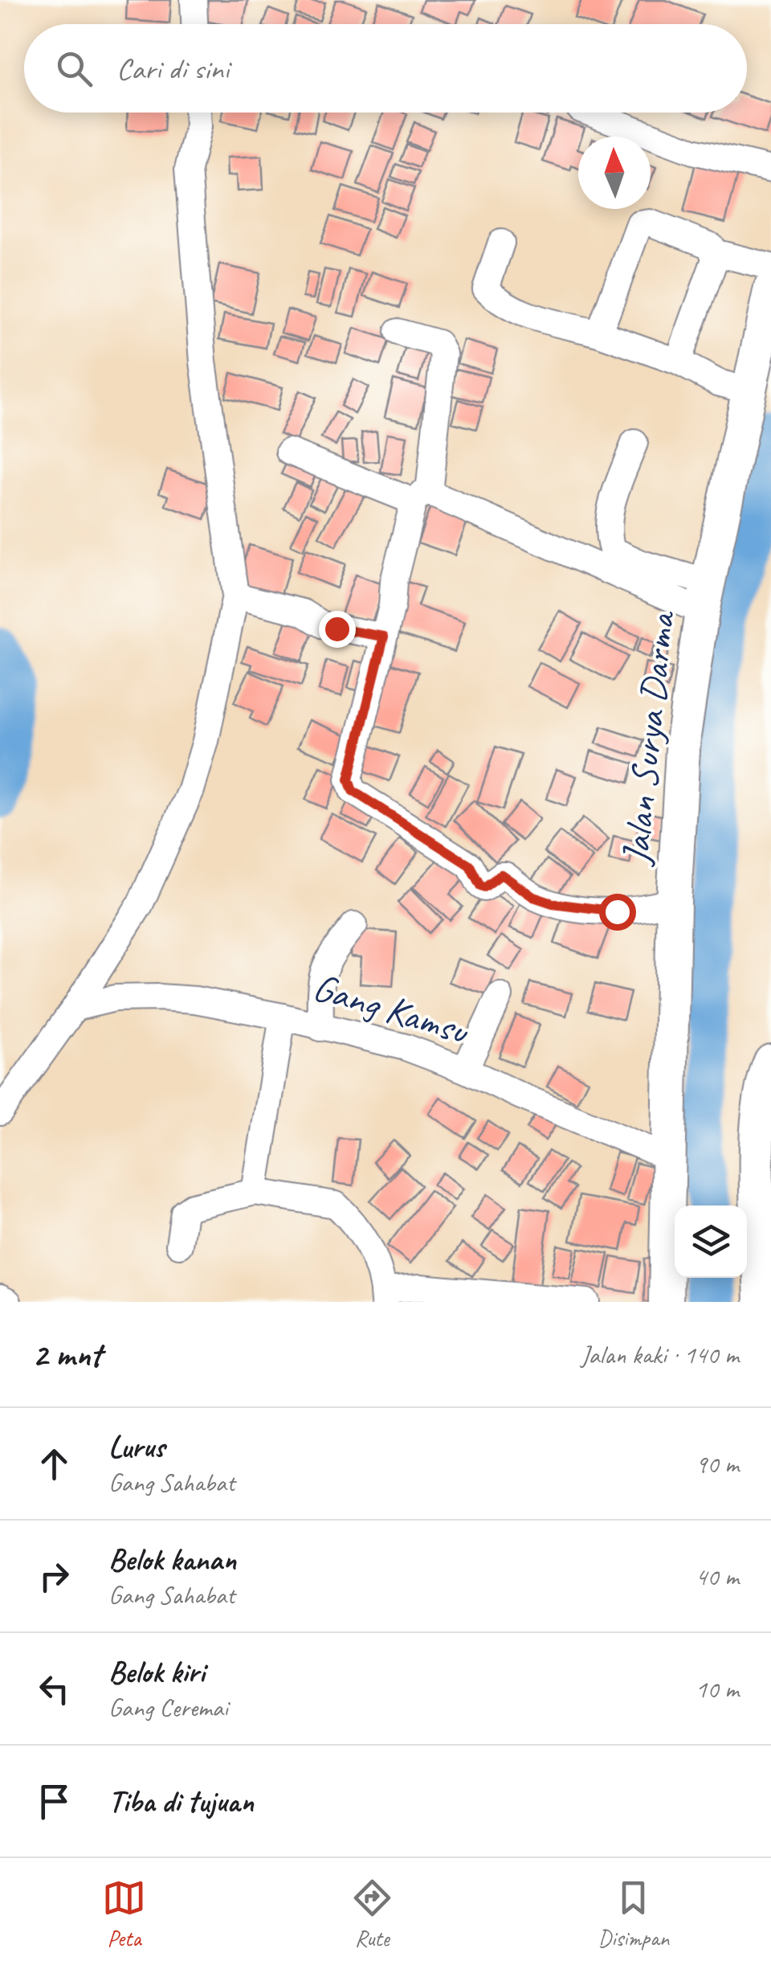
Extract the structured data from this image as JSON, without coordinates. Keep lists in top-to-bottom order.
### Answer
{
  "streets": {
    "main road": ["Jalan Surya Darma"],
    "street": ["Gang Kamsu"]
  },
  "crossings": [
    ["Jalan Surya Darma", "Gang Kamsu"]
  ],
  "north": "top",
  "page": {
    "search": "Cari di sini",
    "heading": ["2 mnt", "Jalan kaki · 140 m"],
    "list": [
      ["Lurus", "Gang Sahabat", "90 m"],
      ["Belok kanan", "Gang Sahabat", "40 m"],
      ["Belok kiri", "Gang Ceremai", "10 m"],
      "Tiba di tujuan"
    ],
    "nav": ["Peta", "Rute", "Disimpan"]
  }
}
